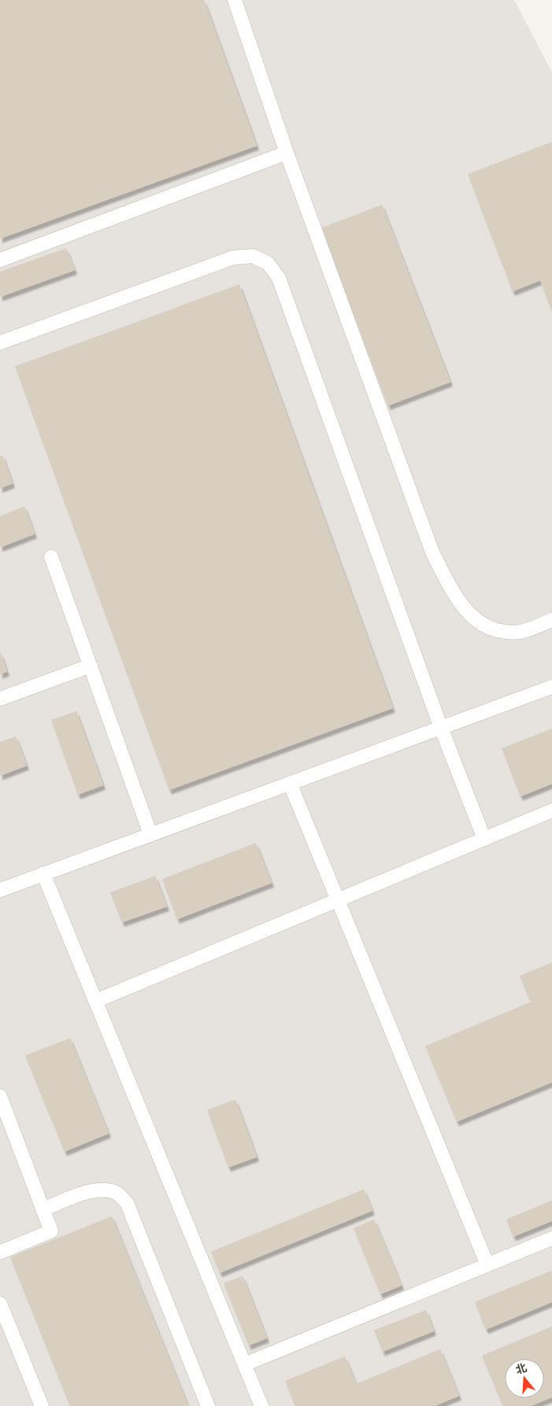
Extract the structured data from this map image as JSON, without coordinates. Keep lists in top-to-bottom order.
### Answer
{
  "north": "top"
}
